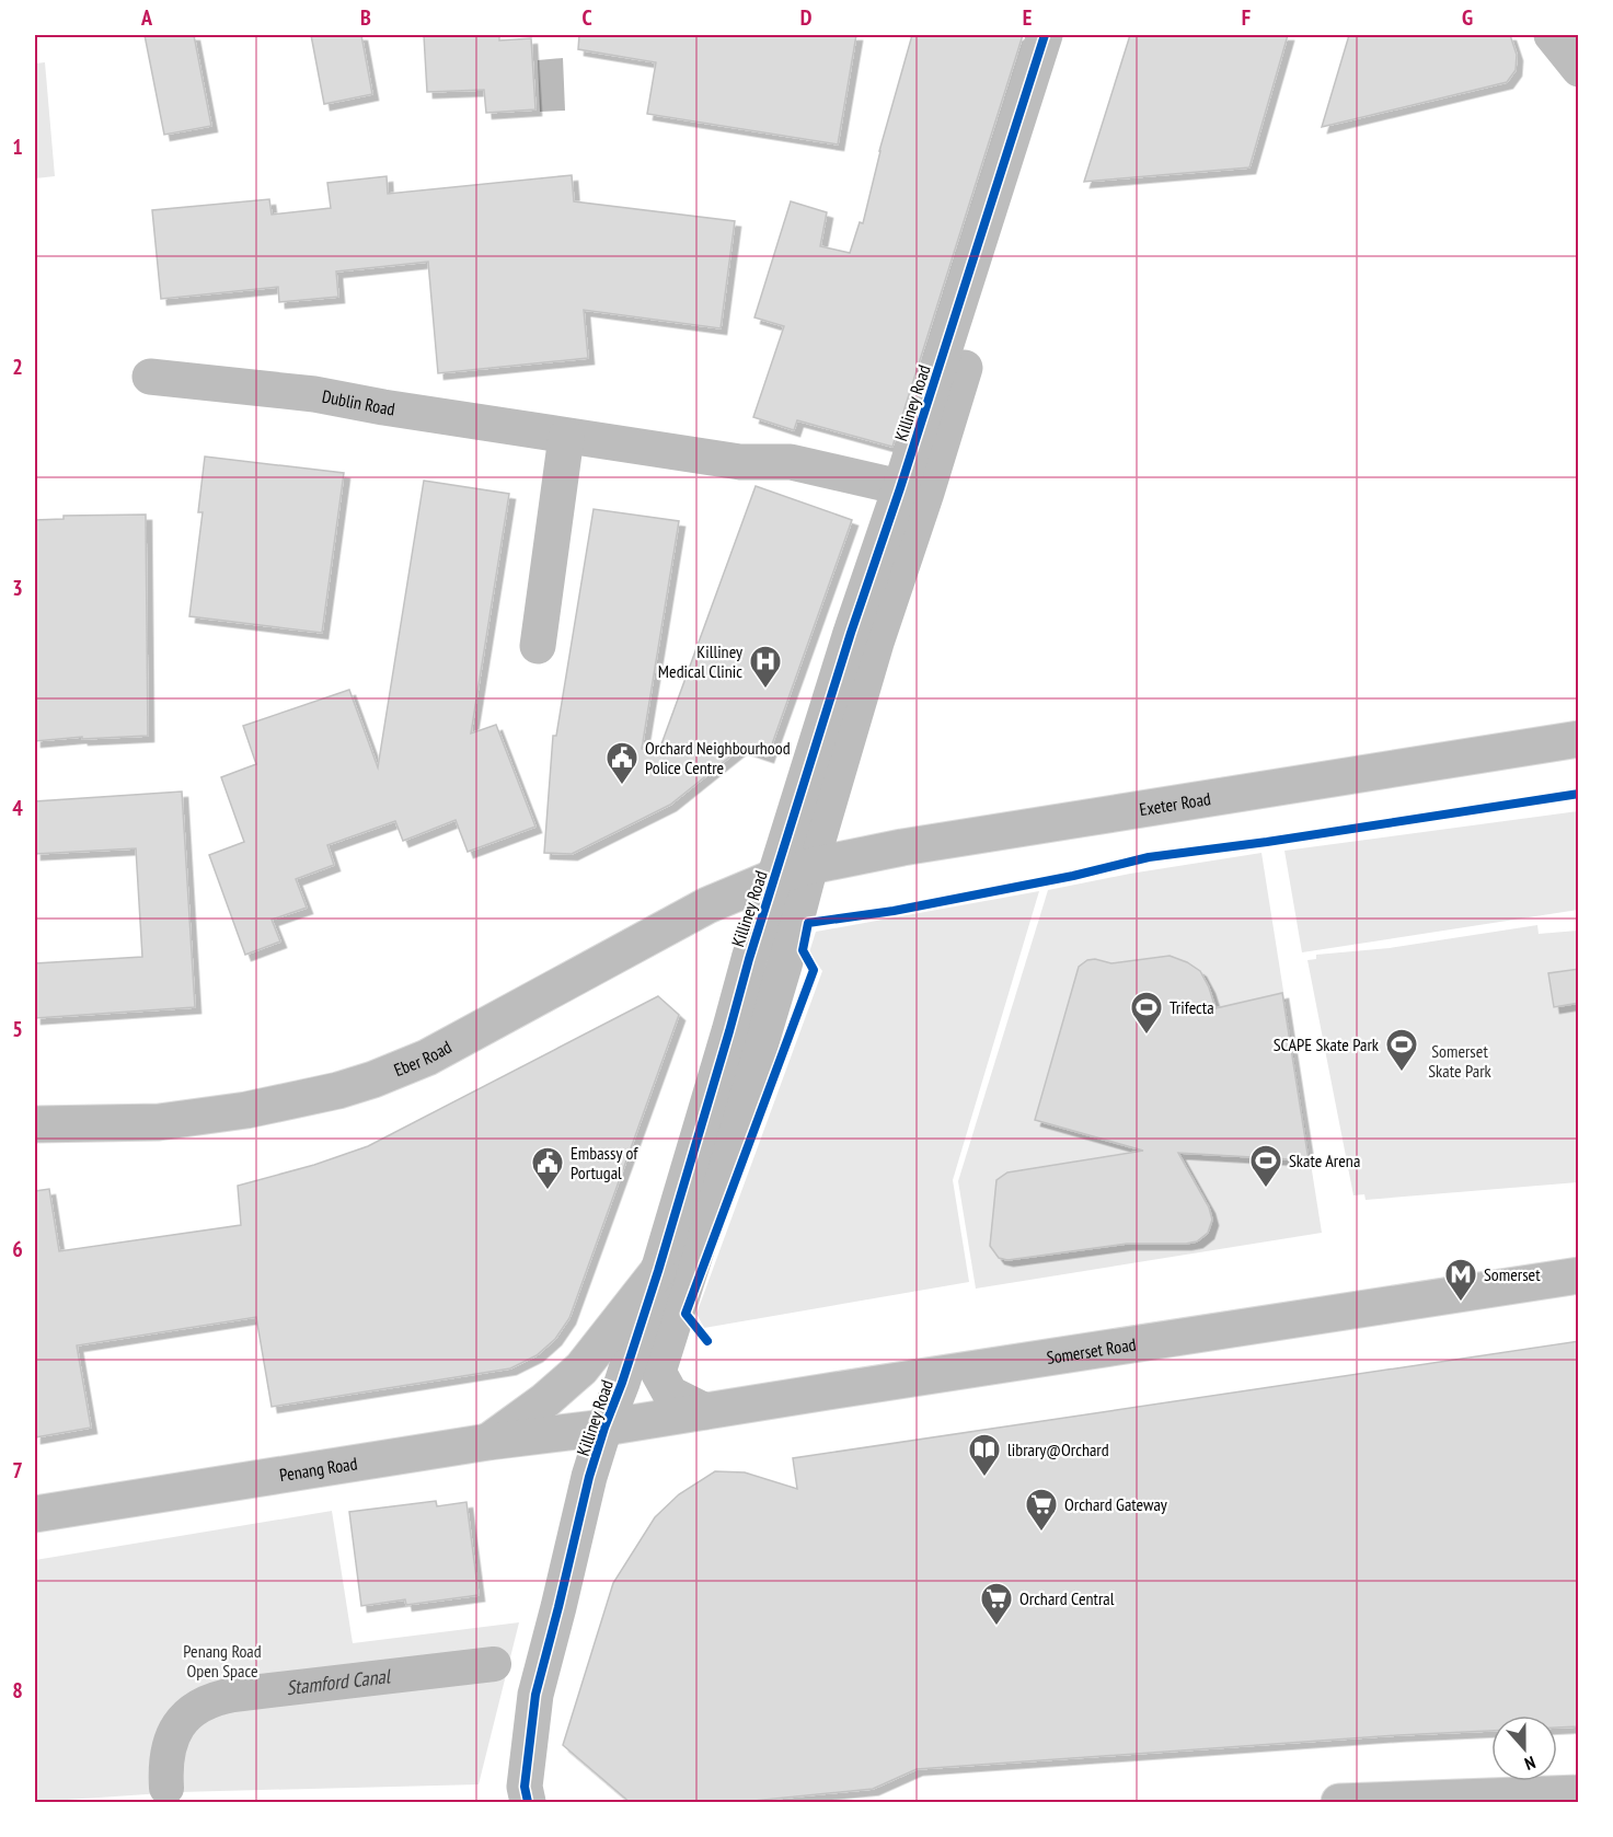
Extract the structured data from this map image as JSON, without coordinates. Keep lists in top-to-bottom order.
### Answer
{
  "streets": {
    "street": [
      "Dublin Road",
      "Killiney Road",
      "Exeter Road",
      "Eber Road",
      "Somerset Road",
      "Penang Road"
    ]
  },
  "crossings": [
    ["Dublin Road", "Killiney Road"],
    ["Killiney Road", "Exeter Road"],
    ["Killiney Road", "Eber Road"],
    ["Killiney Road", "Somerset Road"],
    ["Killiney Road", "Penang Road"],
    ["Exeter Road", "Eber Road"],
    ["Somerset Road", "Penang Road"]
  ],
  "water": ["Stamford Canal"],
  "parks": ["Somerset Skate Park", "Penang Road Open Space"],
  "places": {
    "hospital": ["Killiney Medical Clinic"],
    "public building": ["Orchard Neighbourhood Police Centre", "Embassy of Portugal"],
    "sports": ["Trifecta", "SCAPE Skate Park", "Skate Arena"],
    "metro station": ["Somerset"],
    "library": ["library@Orchard"],
    "supermarket": ["Orchard Gateway", "Orchard Central"]
  },
  "north": "bottom",
  "grid": {
    "columns": [
      "A",
      "B",
      "C",
      "D",
      "E",
      "F",
      "G"
    ],
    "rows": [
      "1",
      "2",
      "3",
      "4",
      "5",
      "6",
      "7",
      "8"
    ]
  }
}
